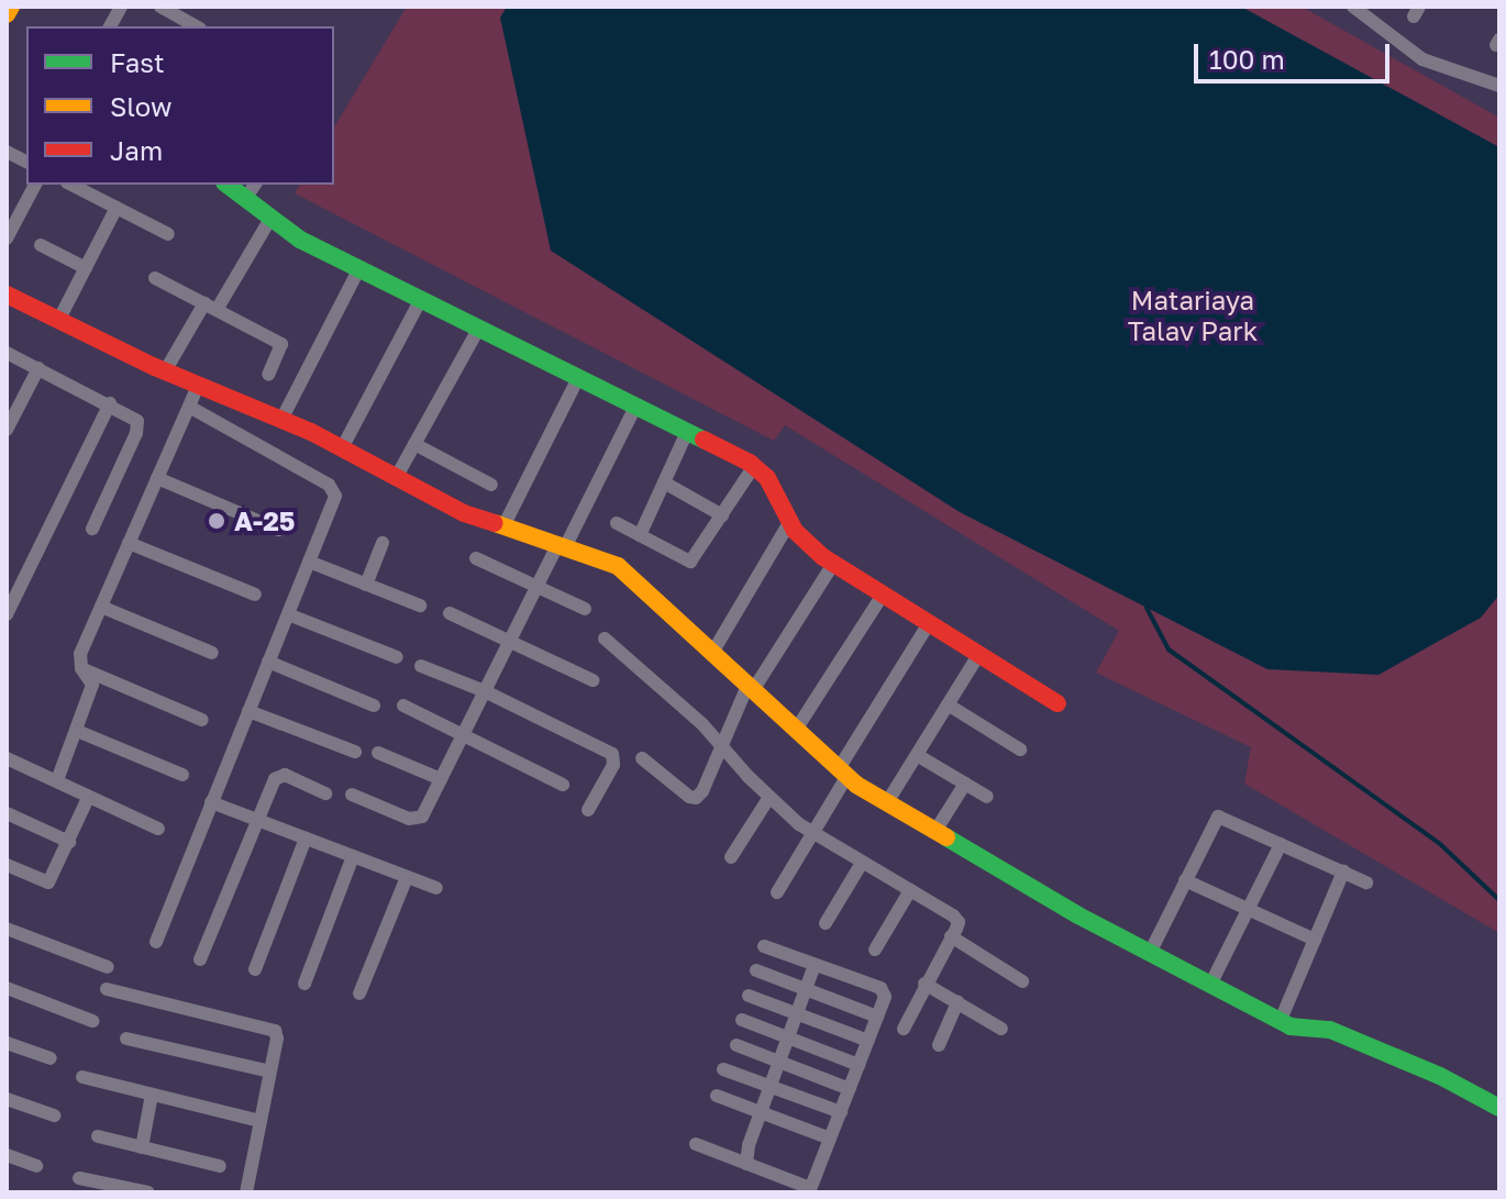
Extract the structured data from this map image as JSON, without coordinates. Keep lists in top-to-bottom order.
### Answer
{
  "parks": ["Matariaya Talav Park"],
  "places": ["A-25"],
  "legend": ["Fast", "Slow", "Jam"],
  "scale_bar": "100 m"
}
